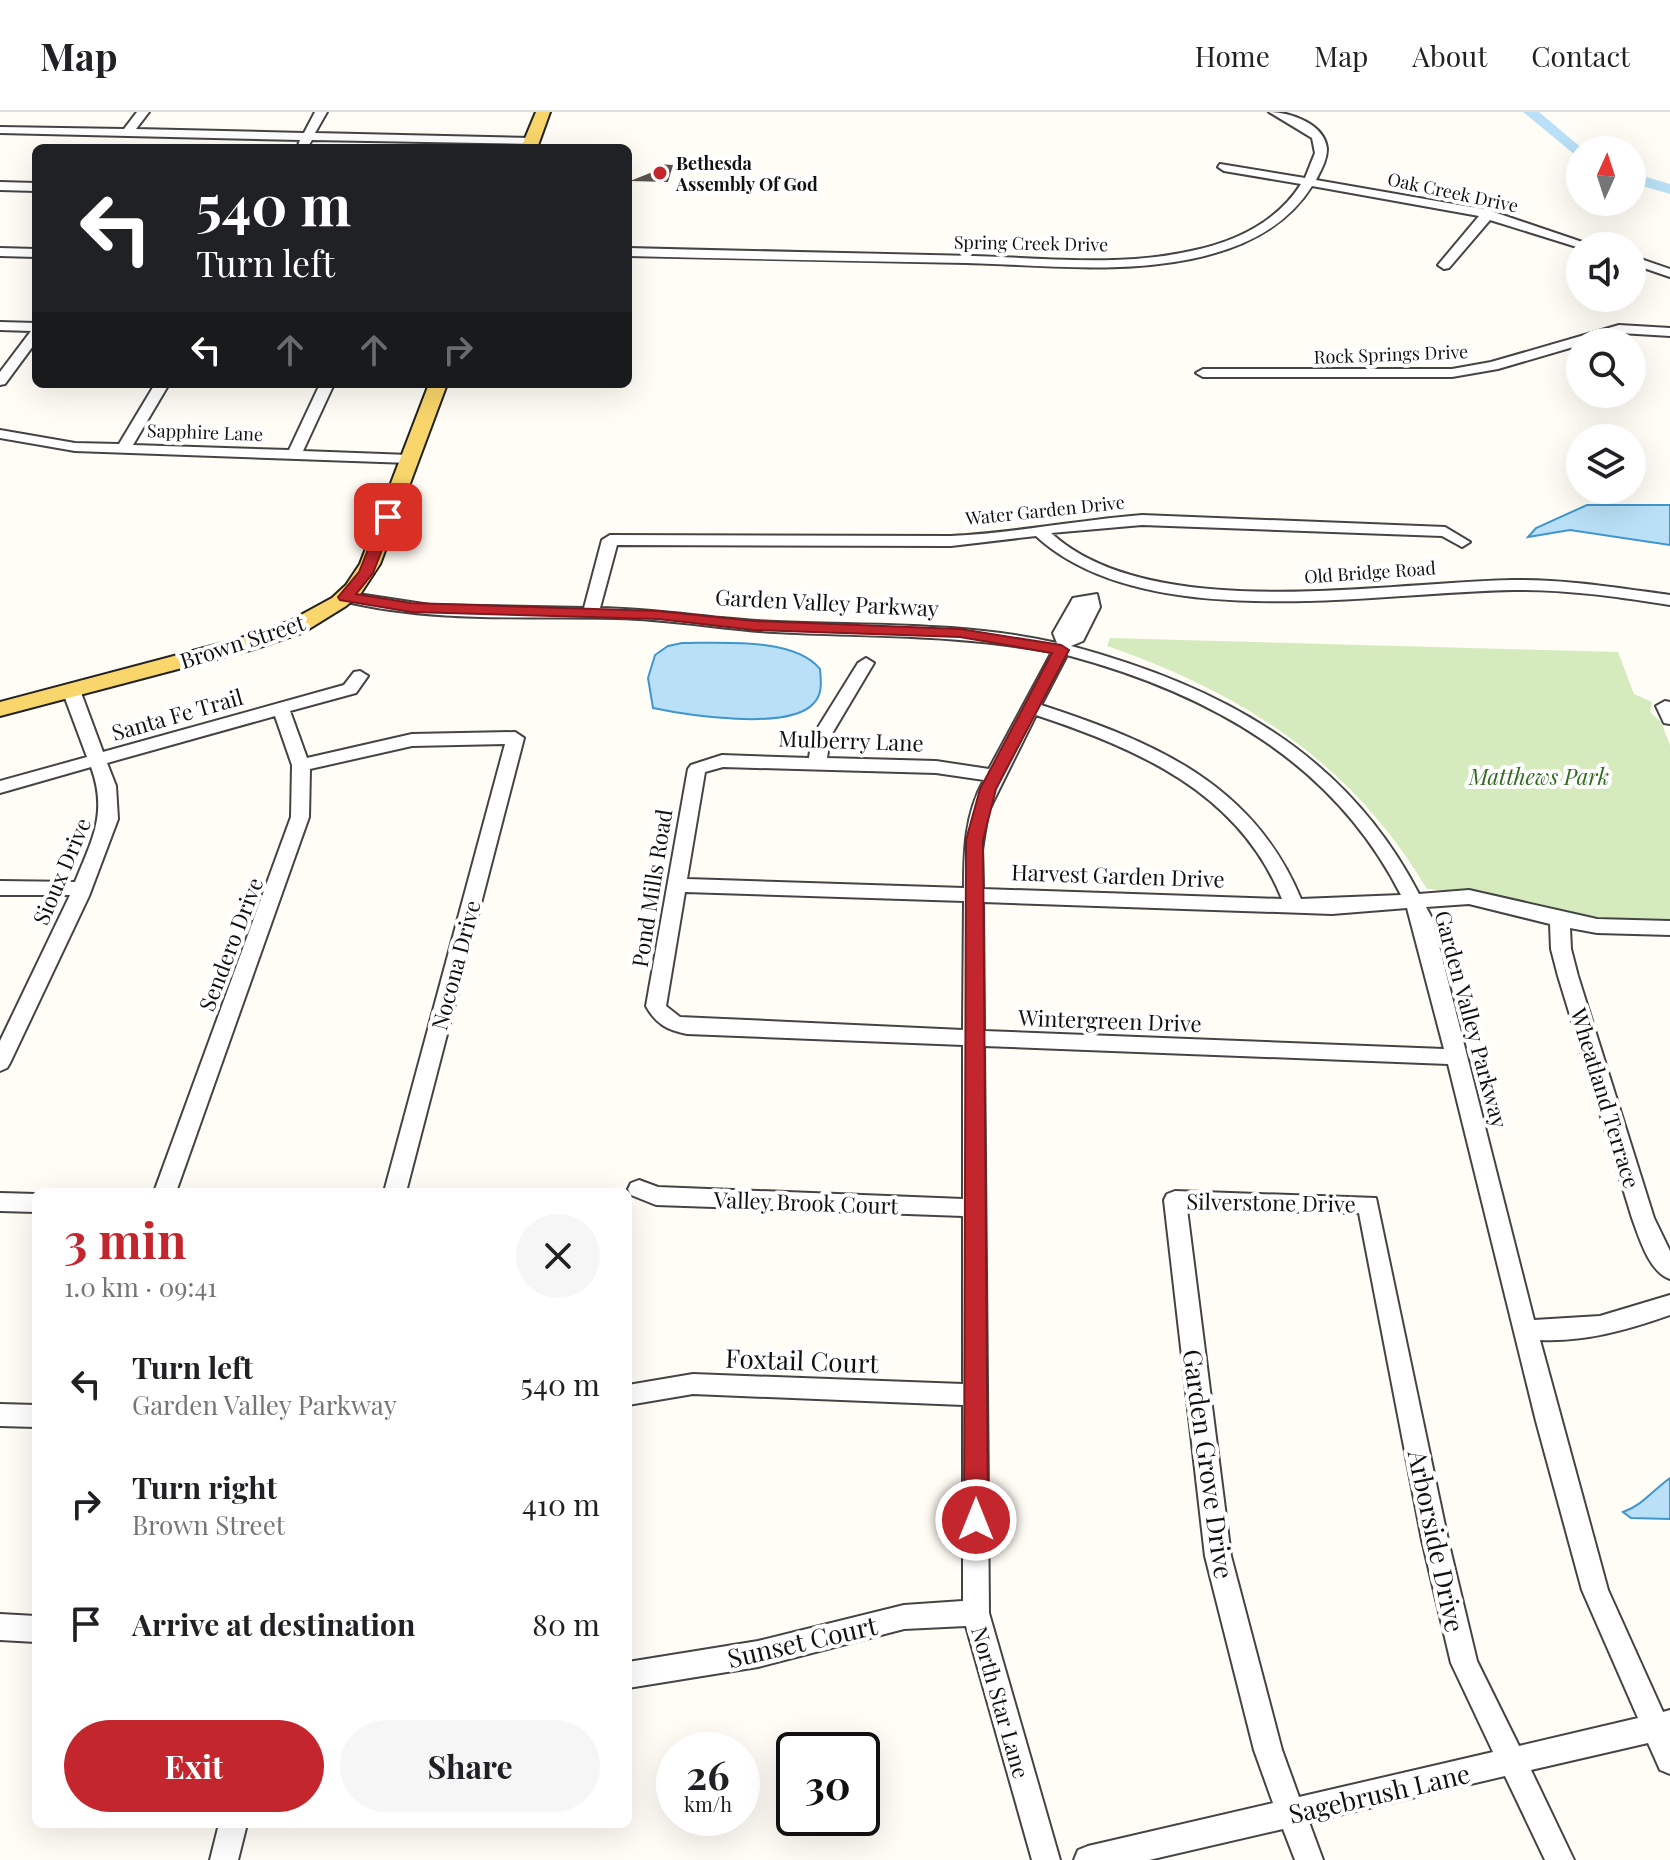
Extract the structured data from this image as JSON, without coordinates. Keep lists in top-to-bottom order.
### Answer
{
  "streets": {
    "main road": ["Brown Street"],
    "street": [
      "Oak Creek Drive",
      "Spring Creek Drive",
      "Rock Springs Drive",
      "Sapphire Lane",
      "Water Garden Drive",
      "Old Bridge Road",
      "Garden Valley Parkway",
      "Santa Fe Trail",
      "Mulberry Lane",
      "Sioux Drive",
      "Harvest Garden Drive",
      "Pond Mills Road",
      "Sendero Drive",
      "Nocona Drive",
      "Wintergreen Drive",
      "Wheatland Terrace",
      "Valley Brook Court",
      "Silverstone Drive",
      "Foxtail Court",
      "Garden Grove Drive",
      "Arborside Drive",
      "Sunset Court",
      "North Star Lane",
      "Sagebrush Lane"
    ]
  },
  "crossings": [
    ["Oak Creek Drive", "Spring Creek Drive"],
    ["Sapphire Lane", "Brown Street"],
    ["Water Garden Drive", "Old Bridge Road"],
    ["Water Garden Drive", "Garden Valley Parkway"],
    ["Old Bridge Road", "North Star Lane"],
    ["Garden Valley Parkway", "Brown Street"],
    ["Garden Valley Parkway", "Harvest Garden Drive"],
    ["Garden Valley Parkway", "Wintergreen Drive"],
    ["Garden Valley Parkway", "North Star Lane"],
    ["Garden Valley Parkway", "Sagebrush Lane"],
    ["Brown Street", "Sioux Drive"],
    ["Santa Fe Trail", "Sioux Drive"],
    ["Santa Fe Trail", "Sendero Drive"],
    ["Mulberry Lane", "Pond Mills Road"],
    ["Mulberry Lane", "North Star Lane"],
    ["Harvest Garden Drive", "Pond Mills Road"],
    ["Harvest Garden Drive", "Wheatland Terrace"],
    ["Harvest Garden Drive", "North Star Lane"],
    ["Pond Mills Road", "Wintergreen Drive"],
    ["Sendero Drive", "Nocona Drive"],
    ["Wintergreen Drive", "North Star Lane"],
    ["Valley Brook Court", "North Star Lane"],
    ["Silverstone Drive", "Garden Grove Drive"],
    ["Silverstone Drive", "Arborside Drive"],
    ["Foxtail Court", "North Star Lane"],
    ["Garden Grove Drive", "Sagebrush Lane"],
    ["Arborside Drive", "Sagebrush Lane"],
    ["Sunset Court", "North Star Lane"]
  ],
  "parks": ["Matthews Park"],
  "places": ["Bethesda Assembly Of God"],
  "north": "top",
  "page": {
    "header": "Map",
    "nav": [
      "Home",
      "Map",
      "About",
      "Contact"
    ],
    "turn": ["540 m", "Turn left"],
    "heading": ["3 min", "1.0 km · 09:41"],
    "list": [
      {
        "name": "Turn left",
        "note": "Garden Valley Parkway",
        "value": "540 m"
      },
      {
        "name": "Turn right",
        "note": "Brown Street",
        "value": "410 m"
      },
      {
        "name": "Arrive at destination",
        "value": "80 m"
      }
    ],
    "buttons": ["Exit", "Share"],
    "speed": "26 km/h",
    "limit": "30"
  }
}
